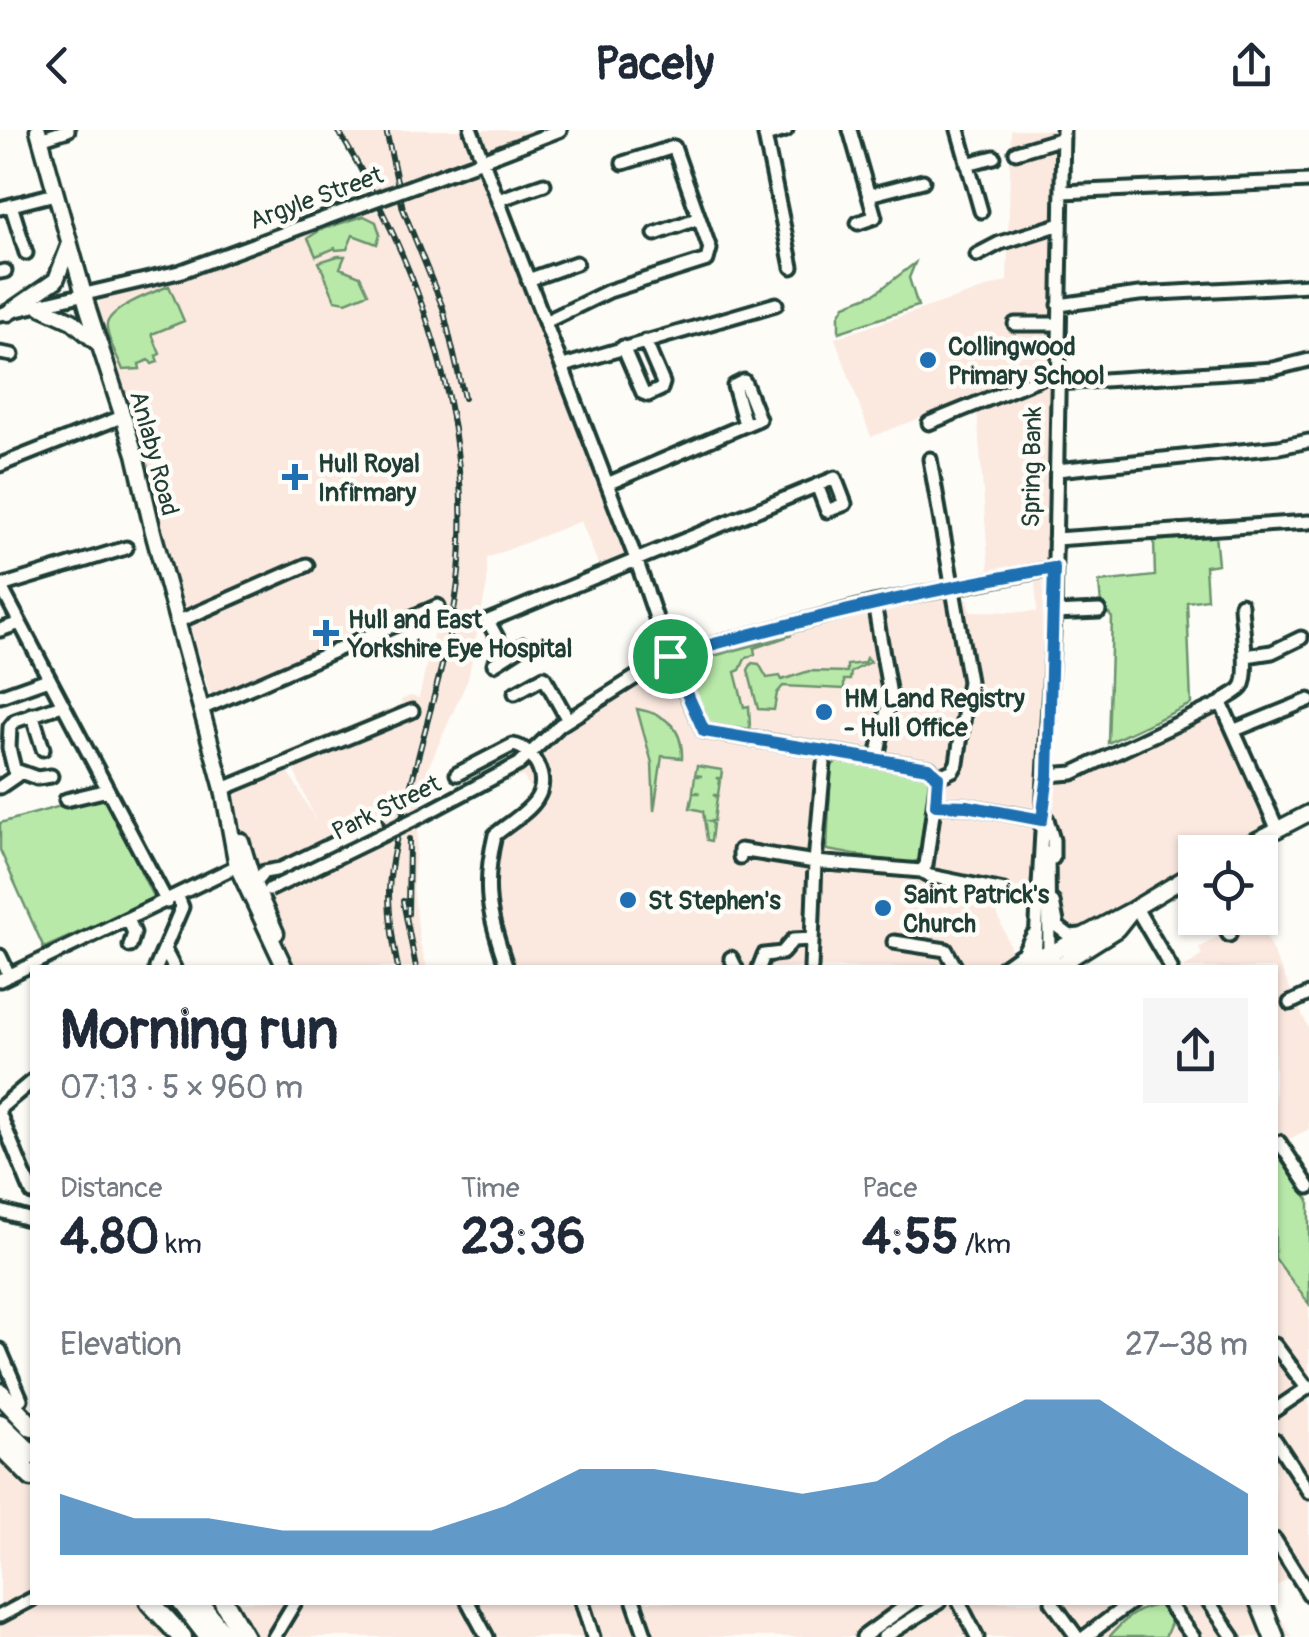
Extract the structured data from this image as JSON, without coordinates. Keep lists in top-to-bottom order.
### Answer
{
  "streets": {
    "main road": ["Anlaby Road"],
    "street": ["Argyle Street", "Spring Bank", "Park Street"]
  },
  "crossings": [
    ["Argyle Street", "Anlaby Road"],
    ["Anlaby Road", "Park Street"],
    ["Spring Bank", "Park Street"]
  ],
  "places": {
    "other": [
      "Collingwood Primary School",
      "HM Land Registry - Hull Office",
      "St Stephen's",
      "Saint Patrick's Church"
    ],
    "health": ["Hull Royal Infirmary", "Hull and East Yorkshire Eye Hospital"]
  },
  "page": {
    "header": "Pacely",
    "heading": ["Morning run", "07:13 · 5 × 960 m"],
    "stats": [
      ["Distance", "4.80 km"],
      ["Time", "23:36"],
      ["Pace", "4:55 /km"]
    ],
    "chart": ["Elevation", "27–38 m"]
  }
}
